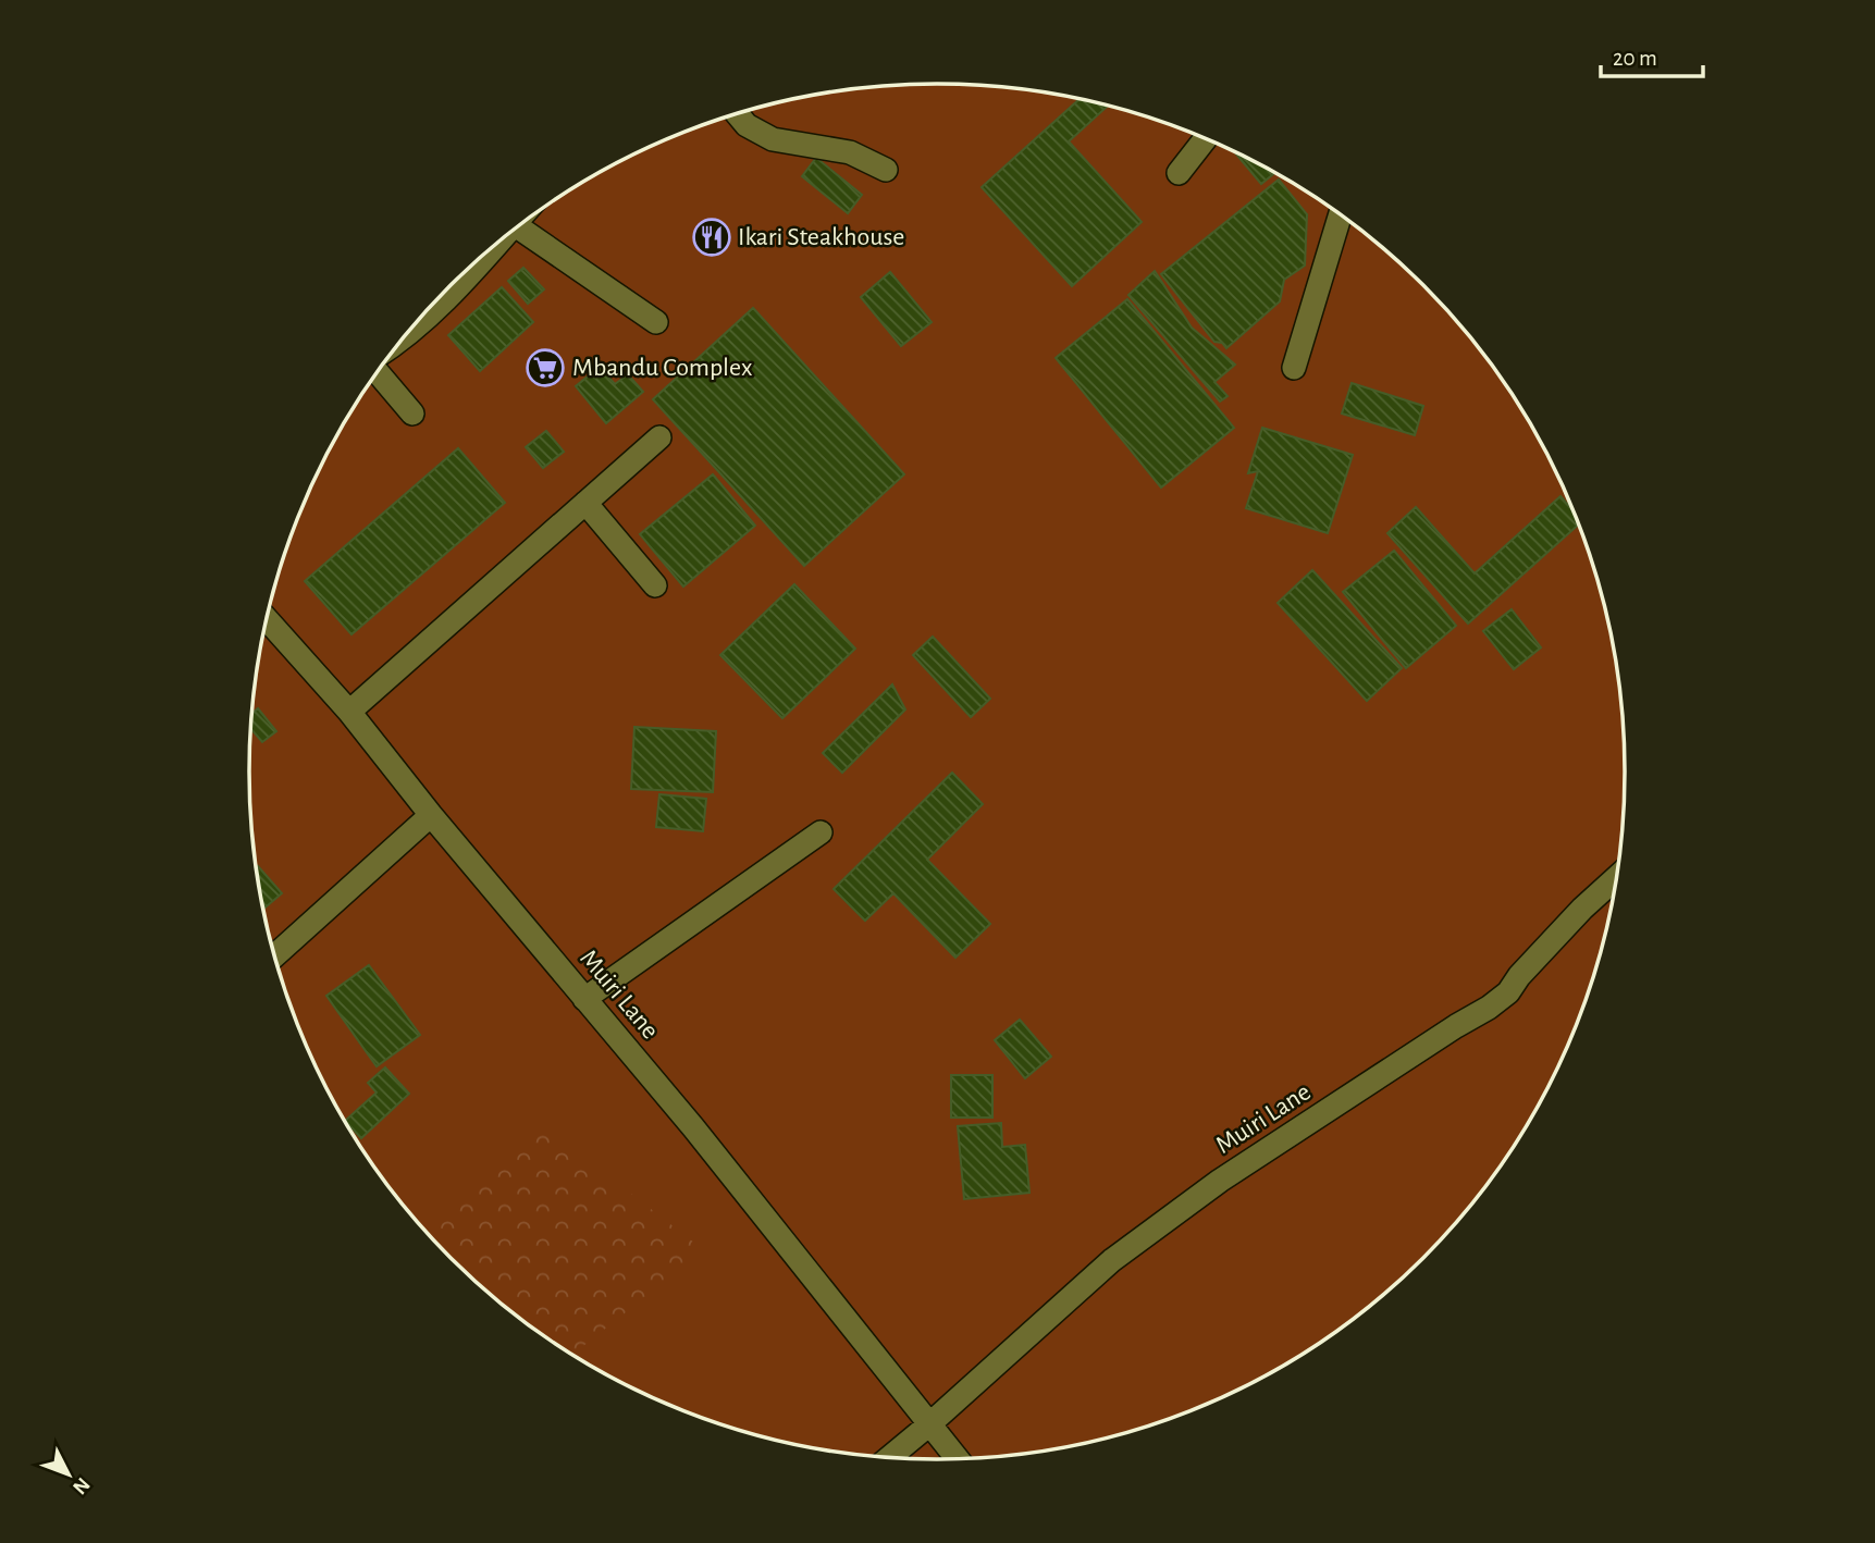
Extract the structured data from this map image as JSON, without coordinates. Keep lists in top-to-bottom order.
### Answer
{
  "streets": {
    "street": ["Muiri Lane"]
  },
  "places": {
    "restaurant": ["Ikari Steakhouse"],
    "supermarket": ["Mbandu Complex"]
  },
  "scale_bar": "20 m",
  "north": "bottom right"
}
